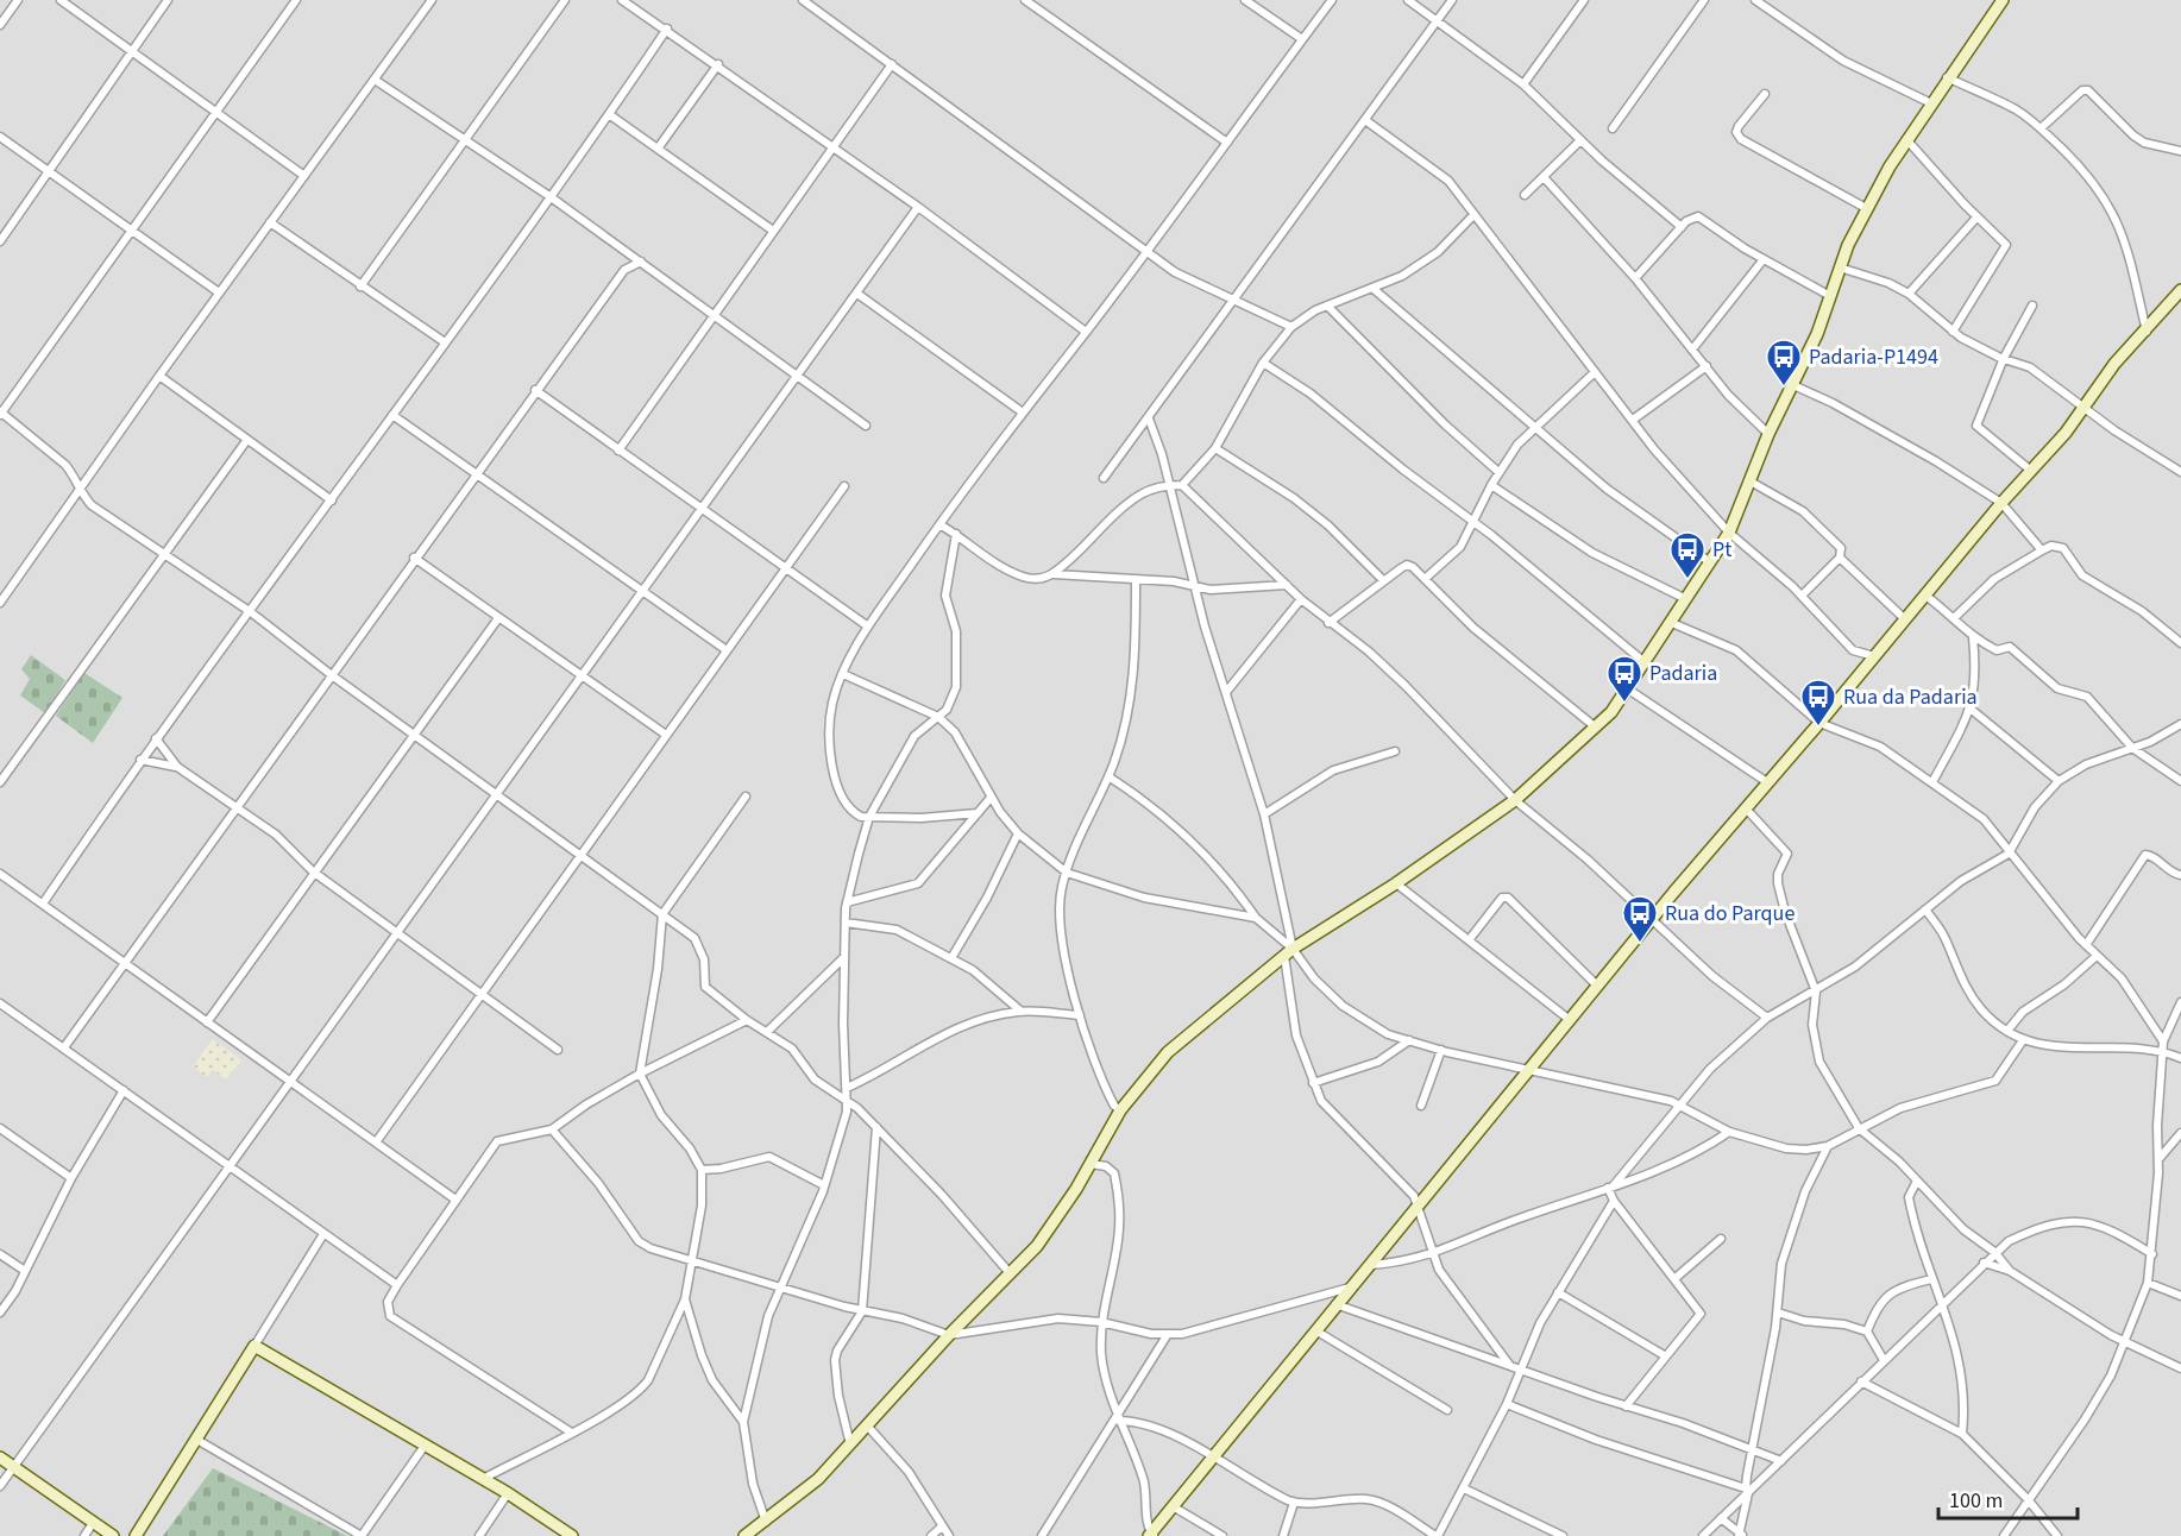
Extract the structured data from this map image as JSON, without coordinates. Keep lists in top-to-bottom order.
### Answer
{
  "places": {
    "bus stop": [
      "Padaria-P1494",
      "Pt",
      "Padaria",
      "Rua da Padaria",
      "Rua do Parque"
    ]
  },
  "scale_bar": "100 m"
}
